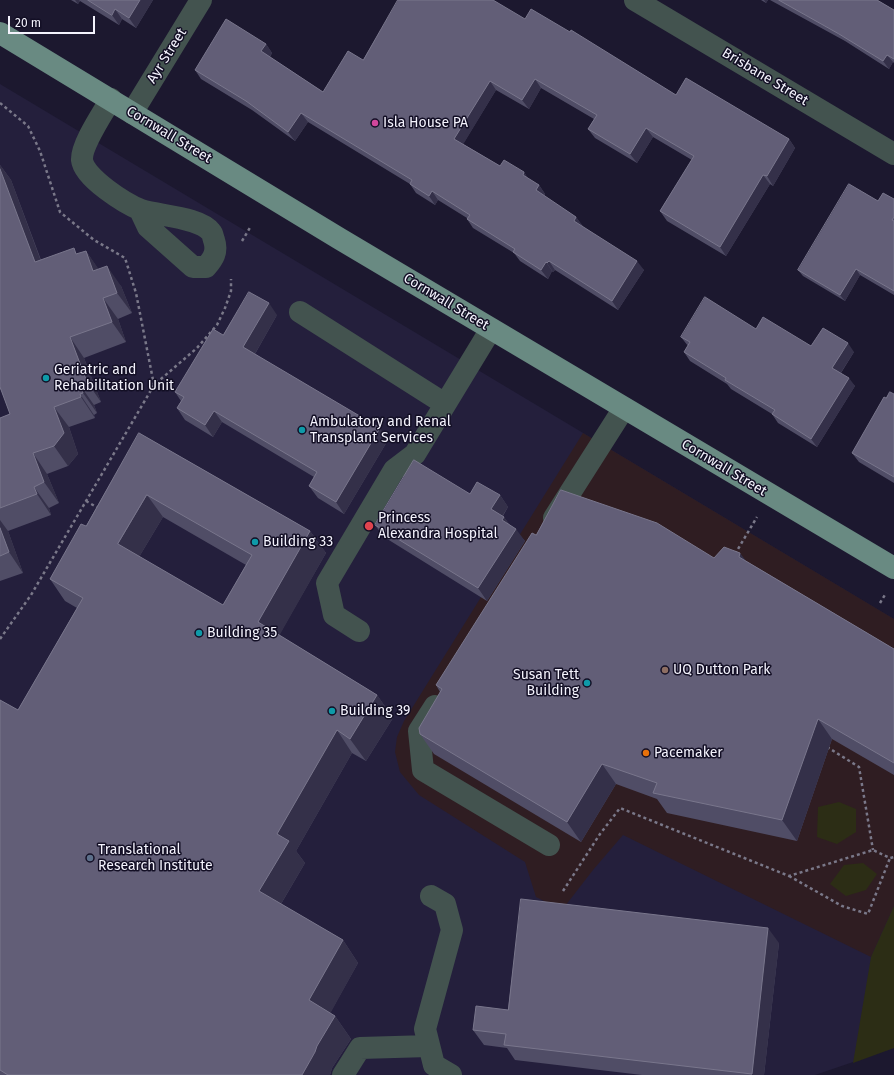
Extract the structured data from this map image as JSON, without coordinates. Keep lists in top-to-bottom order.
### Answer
{
  "streets": {
    "main road": ["Cornwall Street"],
    "street": ["Ayr Street", "Brisbane Street"]
  },
  "crossings": [
    ["Ayr Street", "Cornwall Street"]
  ],
  "places": [
    "Isla House PA",
    "Geriatric and Rehabilitation Unit",
    "Ambulatory and Renal Transplant Services",
    "Princess Alexandra Hospital",
    "Building 33",
    "Building 35",
    "UQ Dutton Park",
    "Susan Tett Building",
    "Building 39",
    "Pacemaker",
    "Translational Research Institute"
  ],
  "scale_bar": "20 m"
}
